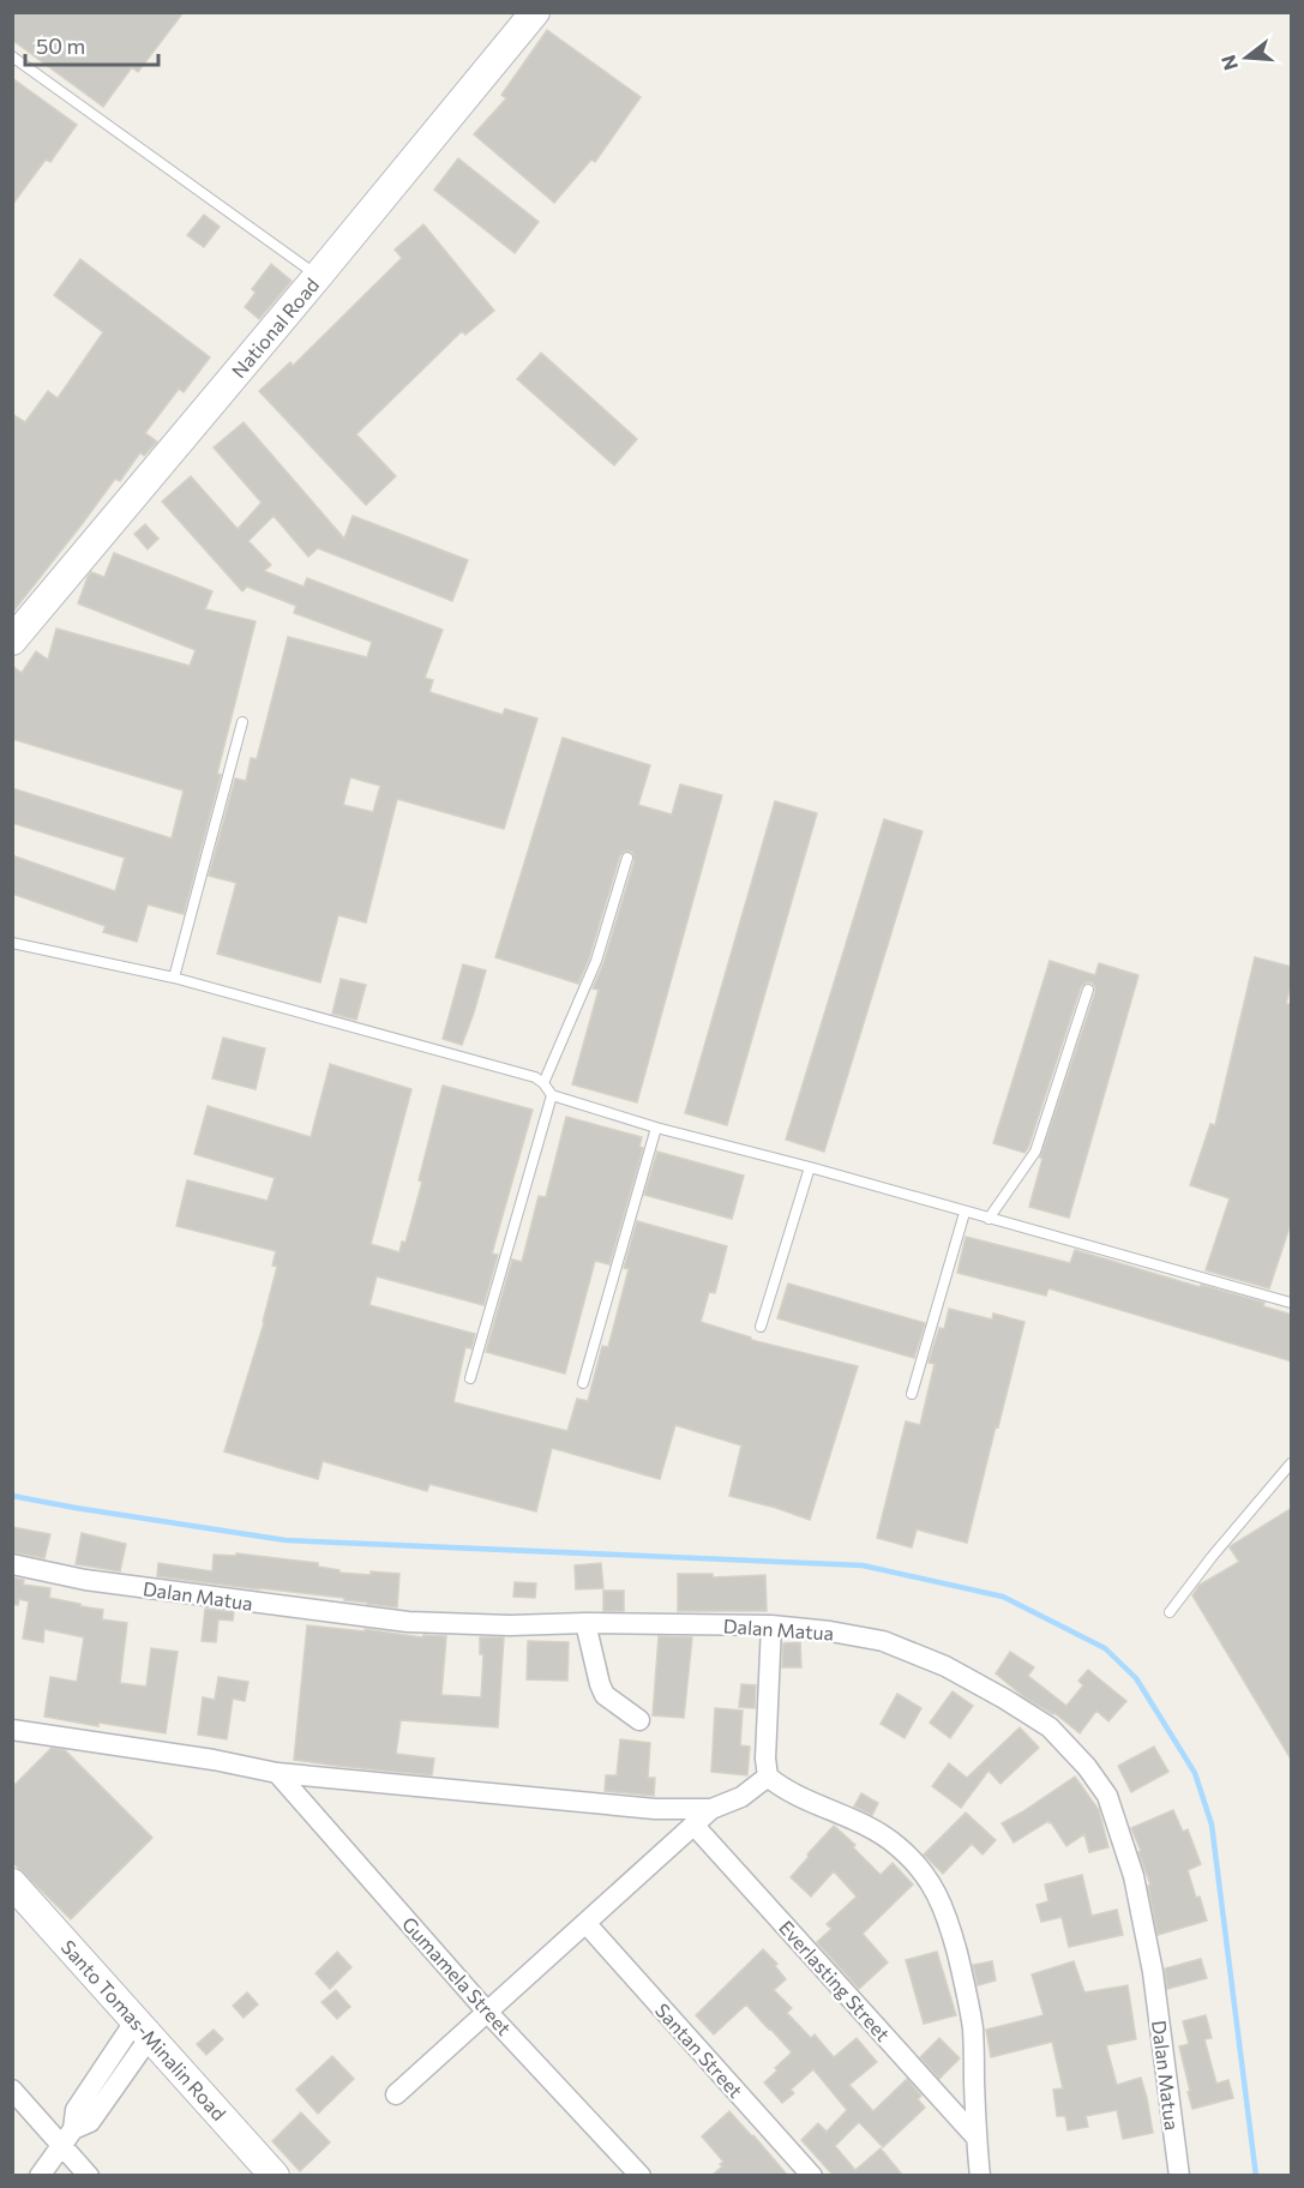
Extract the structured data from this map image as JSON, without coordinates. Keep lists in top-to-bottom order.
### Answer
{
  "streets": {
    "main road": ["National Road", "Santo Tomas-Minalin Road"],
    "street": [
      "Dalan Matua",
      "Gumamela Street",
      "Everlasting Street",
      "Santan Street"
    ]
  },
  "scale_bar": "50 m",
  "north": "left"
}
